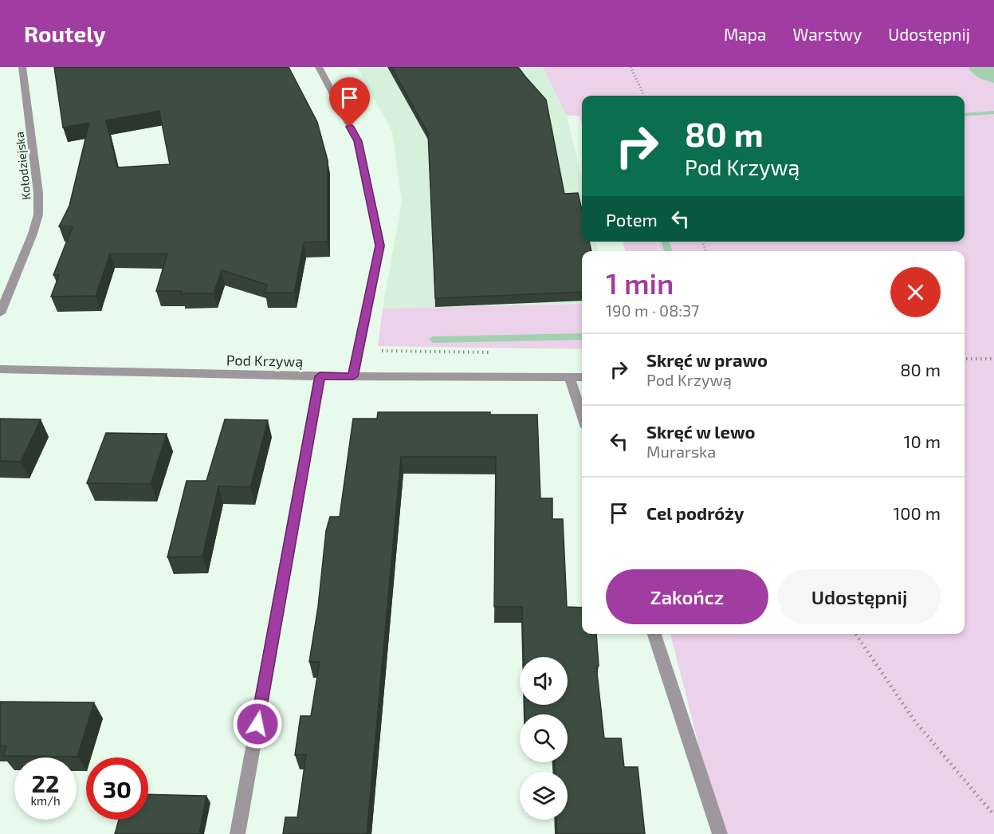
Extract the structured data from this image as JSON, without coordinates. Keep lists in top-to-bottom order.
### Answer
{
  "streets": {
    "street": ["Kołodziejska", "Pod Krzywą"]
  },
  "page": {
    "header": "Routely",
    "nav": ["Mapa", "Warstwy", "Udostępnij"],
    "turn": ["80 m", "Pod Krzywą"],
    "then": "Potem",
    "heading": ["1 min", "190 m · 08:37"],
    "list": [
      {
        "name": "Skręć w prawo",
        "note": "Pod Krzywą",
        "value": "80 m"
      },
      {
        "name": "Skręć w lewo",
        "note": "Murarska",
        "value": "10 m"
      },
      {
        "name": "Cel podróży",
        "value": "100 m"
      }
    ],
    "buttons": ["Zakończ", "Udostępnij"],
    "speed": "22 km/h",
    "limit": "30"
  }
}
